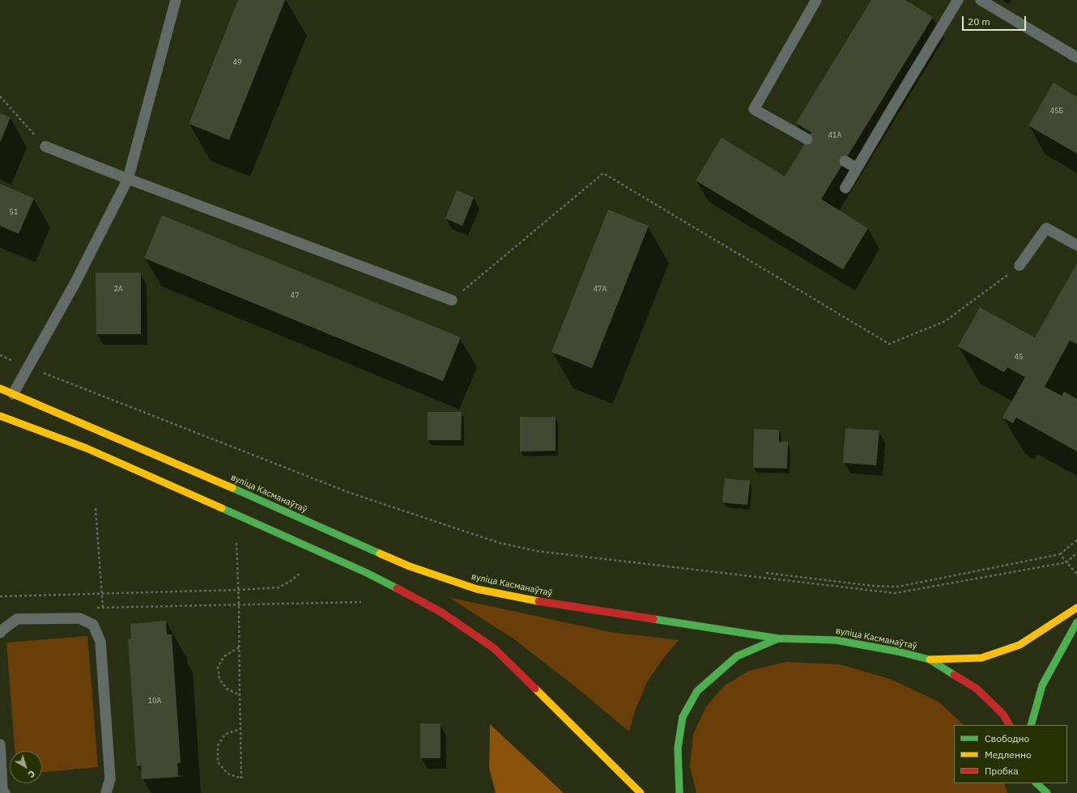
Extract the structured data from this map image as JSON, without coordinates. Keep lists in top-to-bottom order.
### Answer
{
  "streets": {
    "main road": ["вуліца Касманаўтаў"]
  },
  "house_numbers": [
    "49",
    "45Б",
    "41А",
    "51",
    "2А",
    "47А",
    "47",
    "45",
    "10А"
  ],
  "legend": ["Свободно", "Медленно", "Пробка"],
  "scale_bar": "20 m",
  "north": "bottom right"
}
